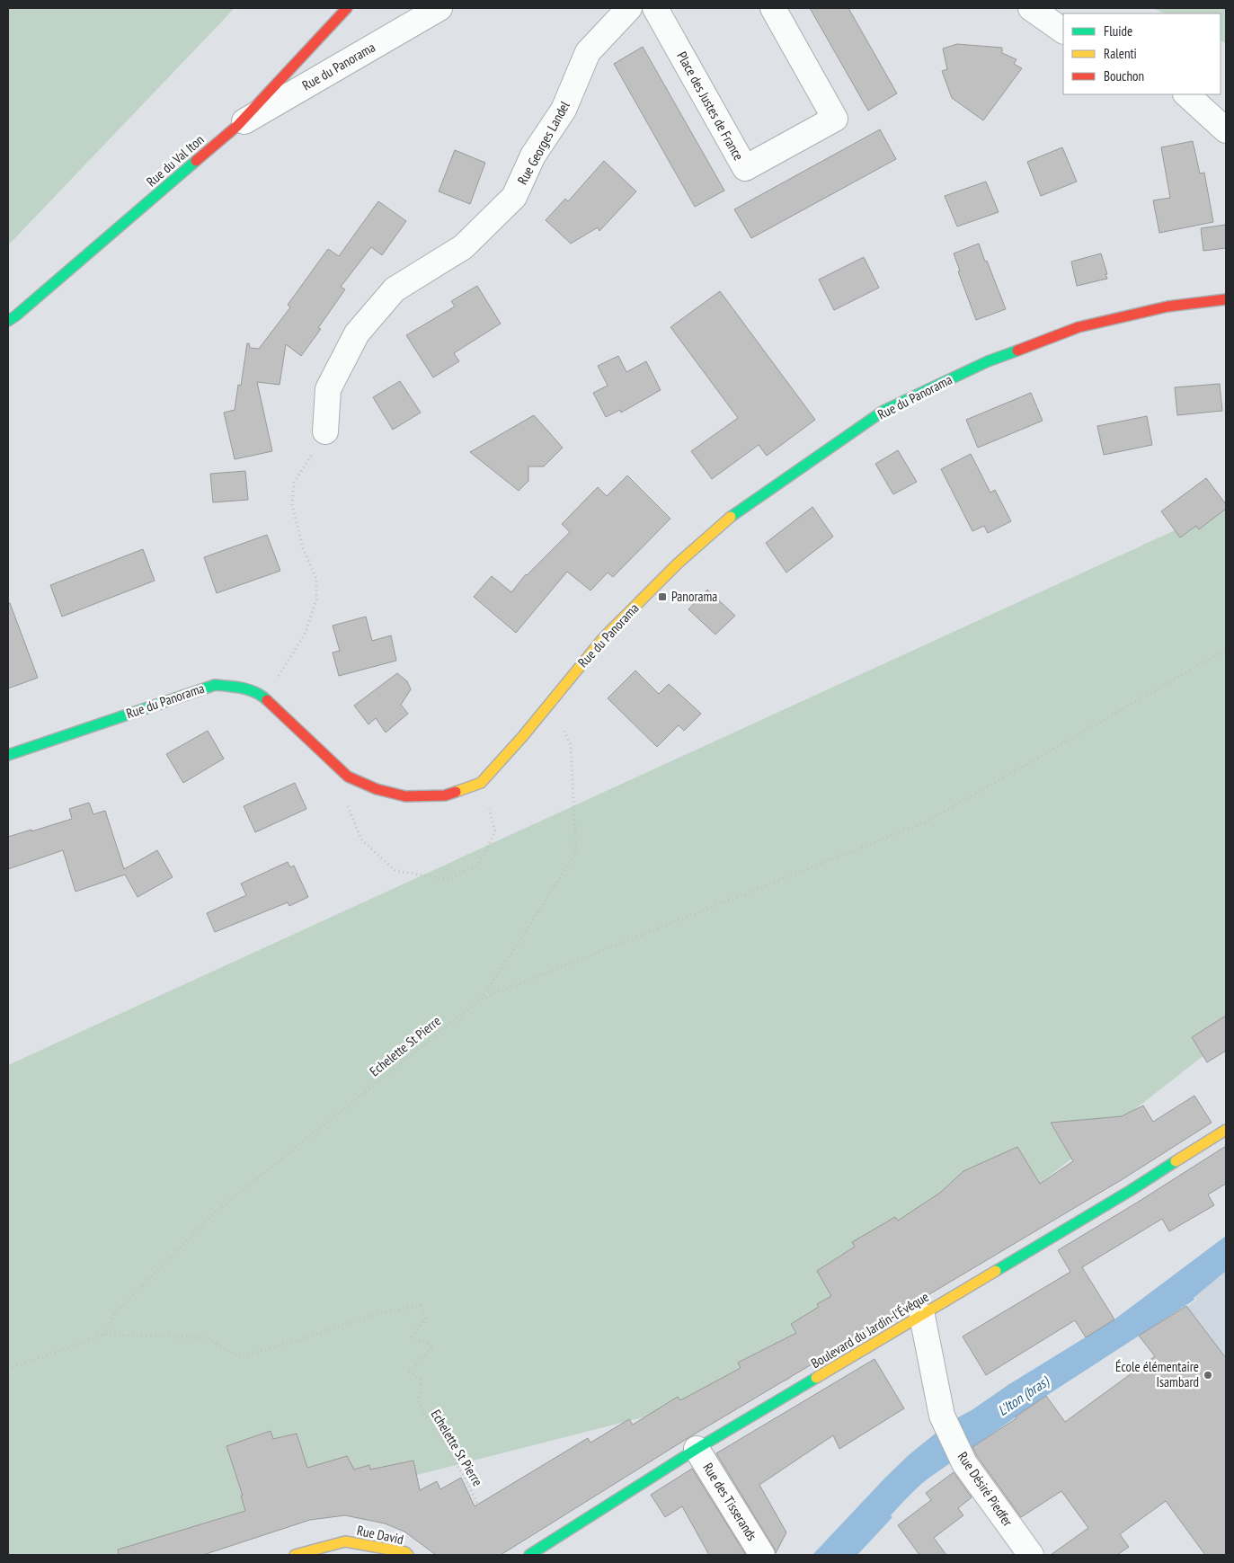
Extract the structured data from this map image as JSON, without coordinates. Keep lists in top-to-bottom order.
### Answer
{
  "streets": {
    "street": [
      "Rue du Panorama",
      "Place des Justes de France",
      "Rue Georges Landel",
      "Rue du Val Iton",
      "Boulevard du Jardin-l'Évêque",
      "Rue Désiré Piedfer",
      "Rue des Tisserands",
      "Rue David"
    ],
    "path": ["Echelette St Pierre"]
  },
  "crossings": [
    ["Rue du Panorama", "Rue du Val Iton"],
    ["Rue du Panorama", "Echelette St Pierre"],
    ["Boulevard du Jardin-l'Évêque", "Rue Désiré Piedfer"],
    ["Boulevard du Jardin-l'Évêque", "Rue des Tisserands"]
  ],
  "water": ["L'Iton (bras)"],
  "places": {
    "transit": ["Panorama"],
    "other": ["École élémentaire Isambard"]
  },
  "legend": ["Fluide", "Ralenti", "Bouchon"]
}
